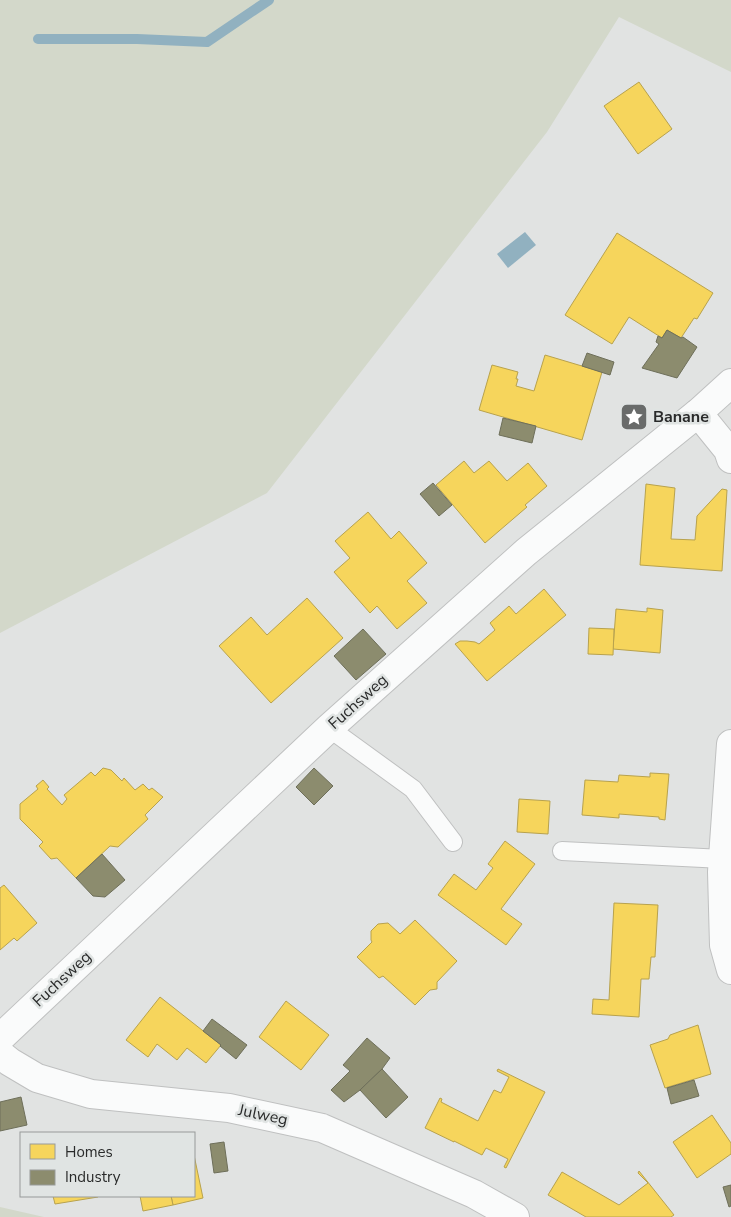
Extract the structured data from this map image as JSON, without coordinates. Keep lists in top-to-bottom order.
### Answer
{
  "streets": {
    "street": ["Fuchsweg", "Julweg"]
  },
  "places": {
    "place": ["Banane"]
  },
  "legend": ["Homes", "Industry"]
}
